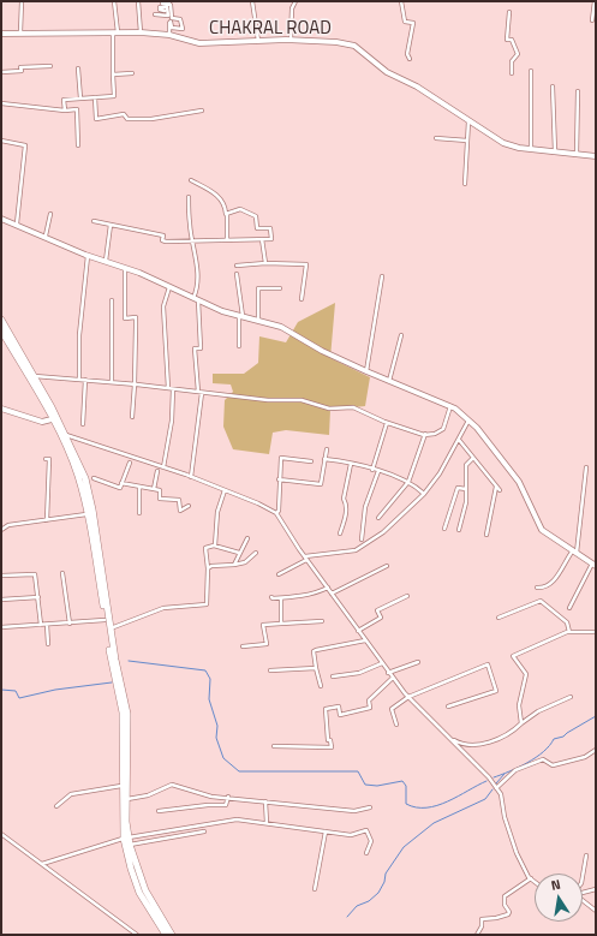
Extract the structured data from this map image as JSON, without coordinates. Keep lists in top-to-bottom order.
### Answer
{
  "streets": {
    "street": ["CHAKRAL ROAD"]
  },
  "north": "top"
}
